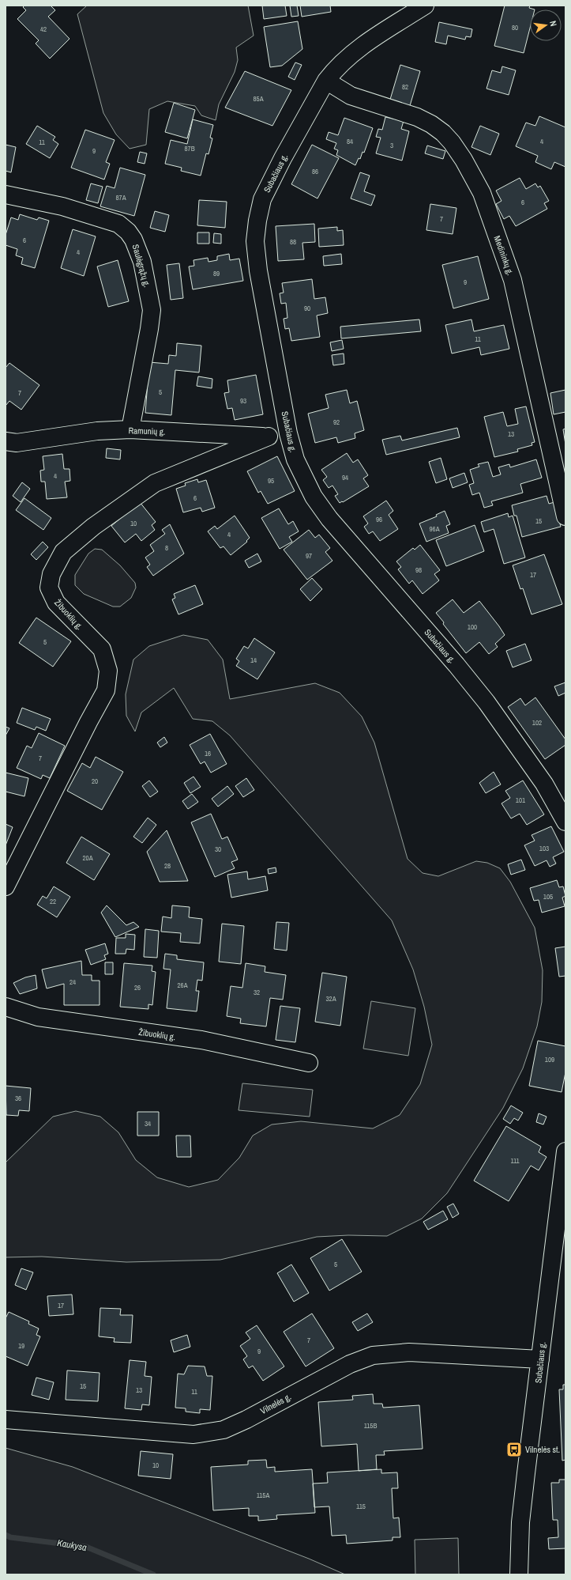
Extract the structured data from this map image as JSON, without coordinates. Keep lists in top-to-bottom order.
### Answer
{
  "streets": {
    "street": [
      "Subačiaus g.",
      "Medininkų g.",
      "Saulėgrąžų g.",
      "Ramunių g.",
      "Žibuoklių g.",
      "Vilnelės g."
    ]
  },
  "crossings": [
    ["Subačiaus g.", "Medininkų g."],
    ["Subačiaus g.", "Ramunių g."],
    ["Subačiaus g.", "Vilnelės g."],
    ["Saulėgrąžų g.", "Ramunių g."],
    ["Ramunių g.", "Žibuoklių g."]
  ],
  "water": ["Kaukysa"],
  "places": {
    "bus stop": ["Vilnelės st."]
  },
  "house_numbers": [
    "80",
    "42",
    "82",
    "85A",
    "84",
    "4",
    "11",
    "3",
    "87B",
    "9",
    "86",
    "87A",
    "6",
    "7",
    "6",
    "88",
    "4",
    "89",
    "9",
    "90",
    "11",
    "5",
    "7",
    "93",
    "92",
    "13",
    "4",
    "94",
    "95",
    "6",
    "96",
    "15",
    "10",
    "96A",
    "4",
    "8",
    "97",
    "98",
    "17",
    "100",
    "5",
    "14",
    "102",
    "16",
    "7",
    "20",
    "101",
    "103",
    "30",
    "20A",
    "28",
    "105",
    "22",
    "24",
    "26A",
    "26",
    "32",
    "32A",
    "109",
    "36",
    "34",
    "111",
    "5",
    "17",
    "7",
    "19",
    "9",
    "15",
    "13",
    "11",
    "115B",
    "10",
    "115A",
    "115"
  ],
  "north": "right"
}
